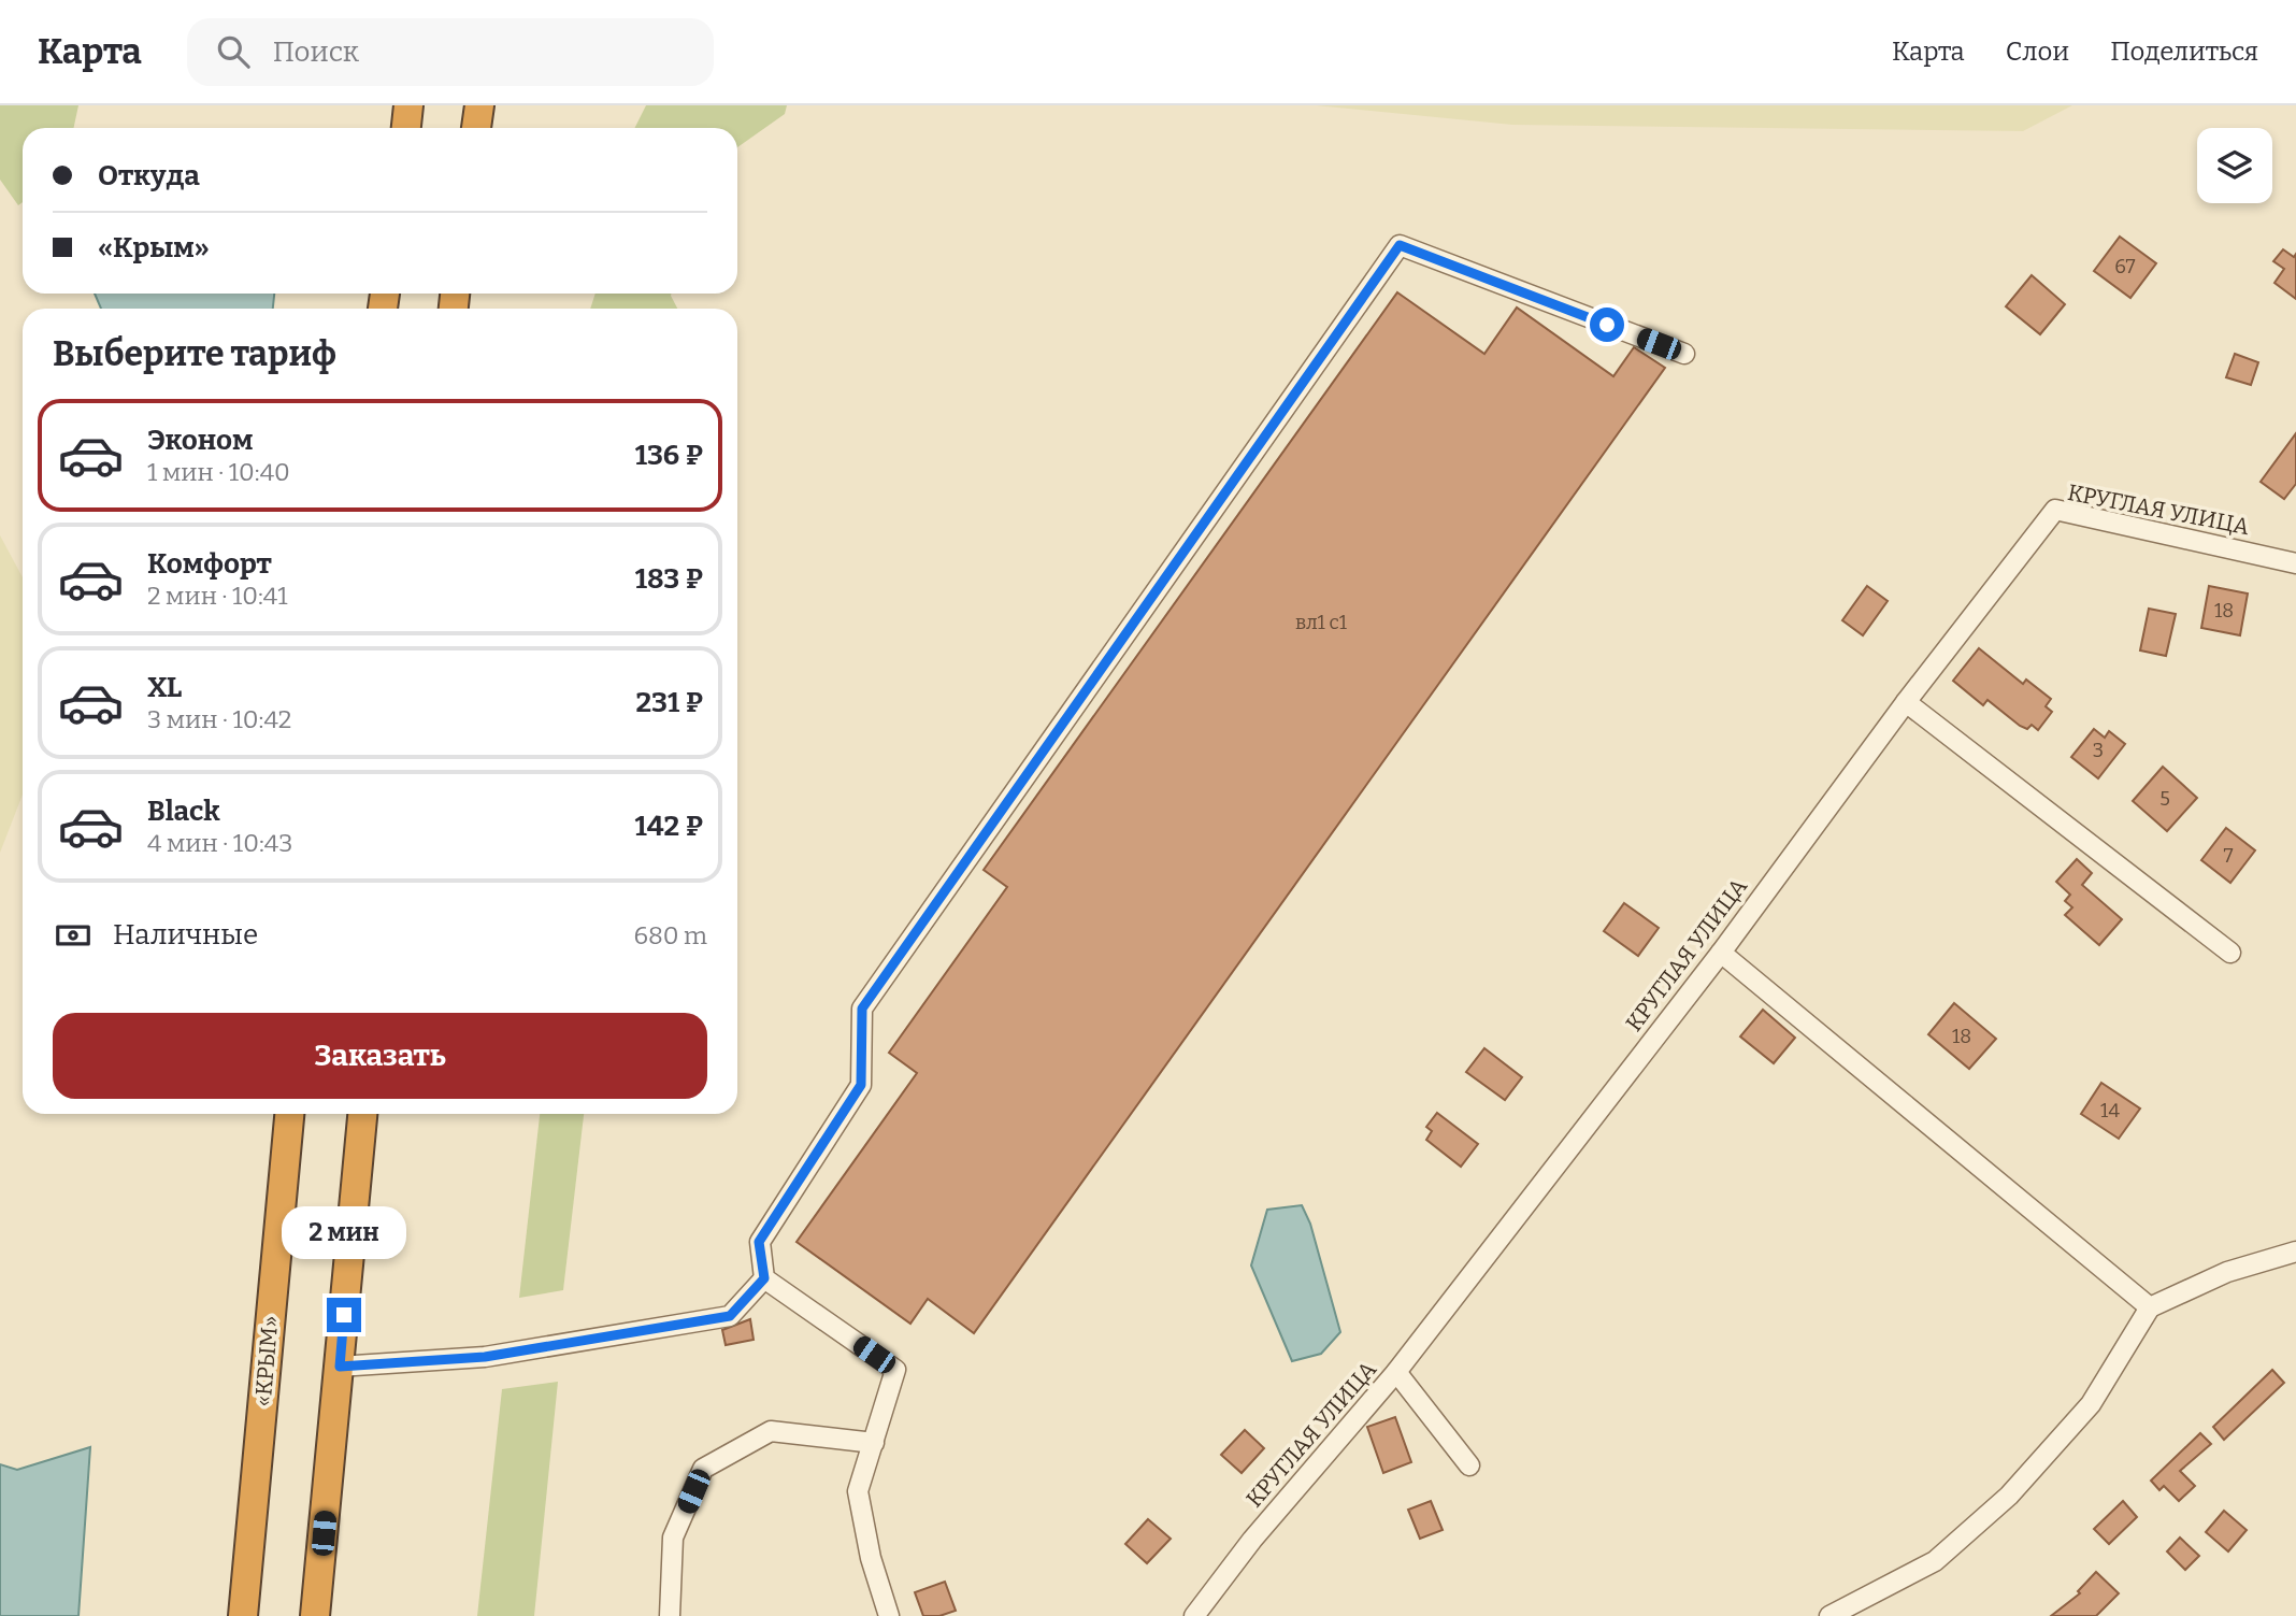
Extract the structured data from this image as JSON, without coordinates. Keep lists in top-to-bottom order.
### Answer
{
  "streets": {
    "highway": ["«КРЫМ»"],
    "street": ["КРУГЛАЯ УЛИЦА"]
  },
  "house_numbers": [
    "67",
    "18",
    "вл1 с1",
    "3",
    "5",
    "7",
    "18",
    "14"
  ],
  "page": {
    "header": "Карта",
    "search": "Поиск",
    "nav": ["Карта", "Слои", "Поделиться"],
    "banner": ["Откуда", "«Крым»"],
    "heading": "Выберите тариф",
    "list": [
      {
        "name": "Эконом",
        "note": "1 мин · 10:40",
        "value": "136 ₽"
      },
      {
        "name": "Комфорт",
        "note": "2 мин · 10:41",
        "value": "183 ₽"
      },
      {
        "name": "XL",
        "note": "3 мин · 10:42",
        "value": "231 ₽"
      },
      {
        "name": "Black",
        "note": "4 мин · 10:43",
        "value": "142 ₽"
      }
    ],
    "pay": ["Наличные", "680 m"],
    "buttons": "Заказать",
    "bubble": "2 мин"
  }
}
